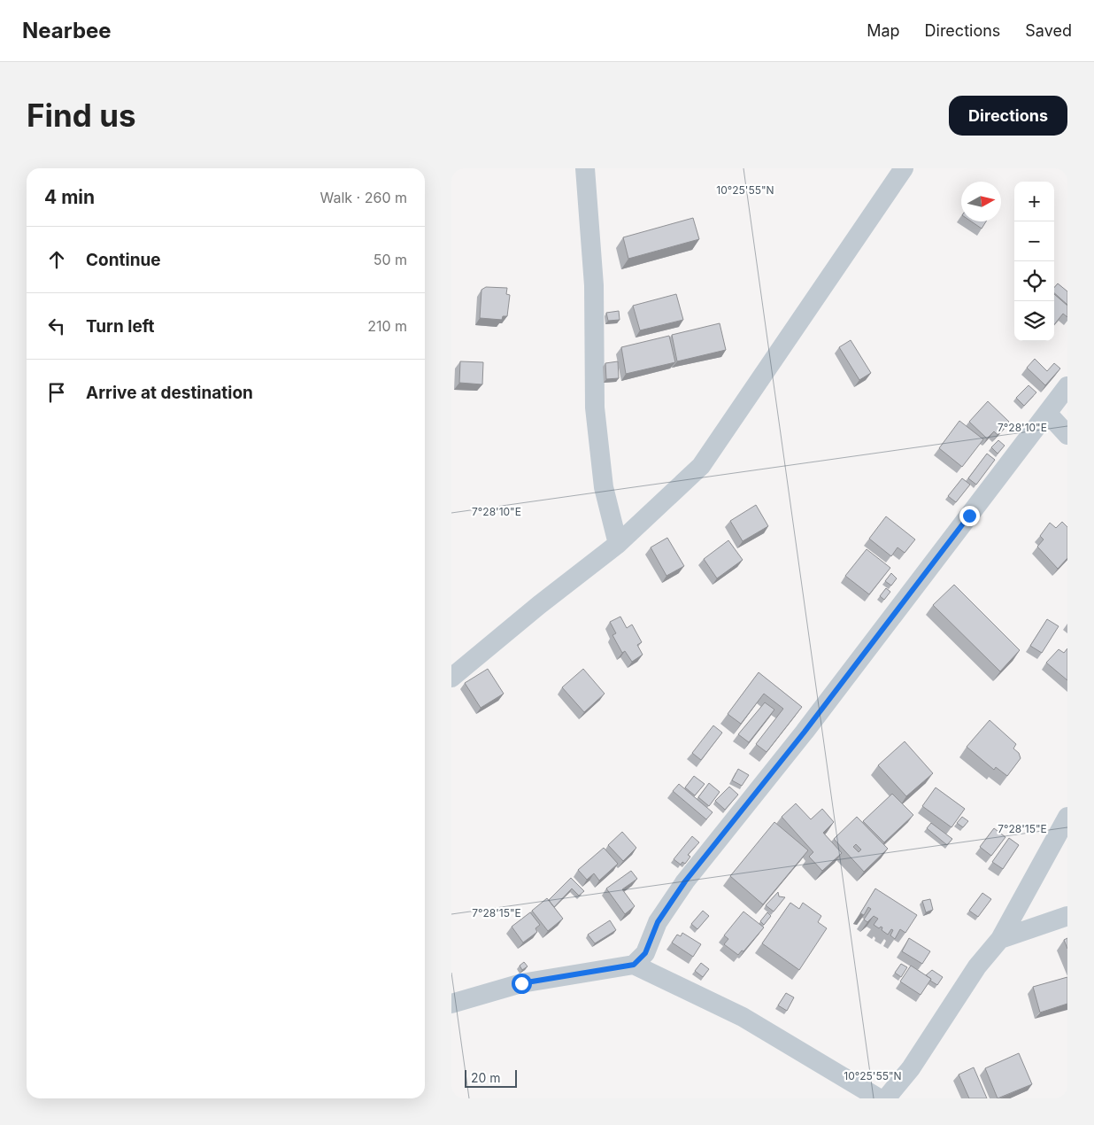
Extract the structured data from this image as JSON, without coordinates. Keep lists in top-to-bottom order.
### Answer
{
  "scale_bar": "20 m",
  "north": "right",
  "page": {
    "header": "Nearbee",
    "nav": ["Map", "Directions", "Saved"],
    "buttons": "Directions",
    "title": "Find us",
    "heading": ["4 min", "Walk · 260 m"],
    "map_buttons": ["+", "−"],
    "list": [
      ["Continue", "50 m"],
      ["Turn left", "210 m"],
      "Arrive at destination"
    ],
    "scale": "20 m"
  },
  "coordinates": ["10°25'55\"N", "7°28'10\"E", "7°28'15\"E"]
}
